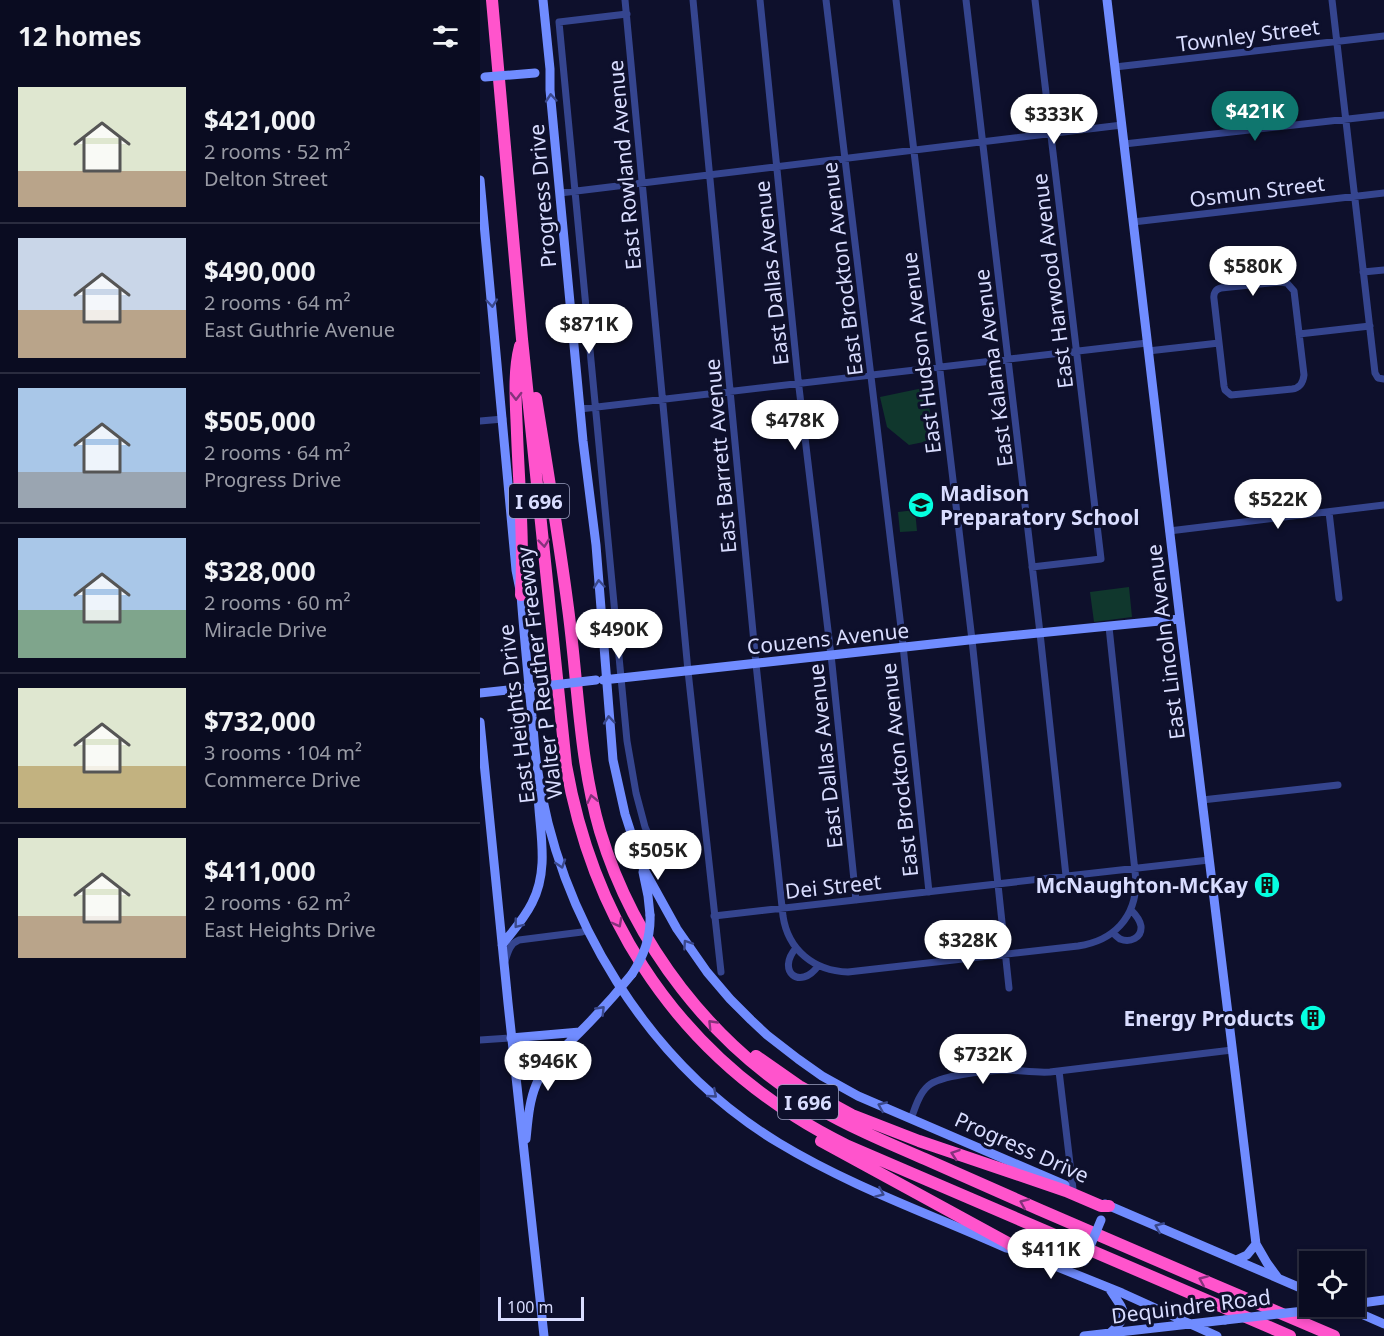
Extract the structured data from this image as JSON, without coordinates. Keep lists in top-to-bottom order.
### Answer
{
  "streets": {
    "highway": ["I 696", "Walter P Reuther Freeway"],
    "main road": [
      "Progress Drive",
      "Couzens Avenue",
      "East Lincoln Avenue",
      "East Heights Drive",
      "Dequindre Road"
    ],
    "street": [
      "Townley Street",
      "East Rowland Avenue",
      "Osmun Street",
      "East Brockton Avenue",
      "East Dallas Avenue",
      "East Harwood Avenue",
      "East Hudson Avenue",
      "East Kalama Avenue",
      "East Barrett Avenue",
      "Dei Street"
    ]
  },
  "crossings": [
    ["Townley Street", "East Lincoln Avenue"],
    ["East Rowland Avenue", "Couzens Avenue"],
    ["East Rowland Avenue", "Dei Street"],
    ["Osmun Street", "East Lincoln Avenue"],
    ["Progress Drive", "Couzens Avenue"],
    ["Progress Drive", "East Lincoln Avenue"],
    ["East Brockton Avenue", "Couzens Avenue"],
    ["East Brockton Avenue", "Dei Street"],
    ["East Dallas Avenue", "Couzens Avenue"],
    ["East Dallas Avenue", "Dei Street"],
    ["East Harwood Avenue", "East Kalama Avenue"],
    ["East Hudson Avenue", "Couzens Avenue"],
    ["East Hudson Avenue", "Dei Street"],
    ["East Kalama Avenue", "Couzens Avenue"],
    ["East Kalama Avenue", "Dei Street"],
    ["East Barrett Avenue", "Couzens Avenue"],
    ["East Barrett Avenue", "Dei Street"],
    ["Couzens Avenue", "East Lincoln Avenue"],
    ["Couzens Avenue", "East Heights Drive"],
    ["East Lincoln Avenue", "Dei Street"],
    ["East Heights Drive", "Dequindre Road"]
  ],
  "one_way": ["Progress Drive", "East Heights Drive"],
  "places": {
    "school or university": ["Madison Preparatory School"],
    "building": ["McNaughton-McKay", "Energy Products"]
  },
  "scale_bar": "100 m",
  "page": {
    "heading": "12 homes",
    "list": [
      {
        "name": "$421,000",
        "note": "2 rooms · 52 m² · Delton Street"
      },
      {
        "name": "$490,000",
        "note": "2 rooms · 64 m² · East Guthrie Avenue"
      },
      {
        "name": "$505,000",
        "note": "2 rooms · 64 m² · Progress Drive"
      },
      {
        "name": "$328,000",
        "note": "2 rooms · 60 m² · Miracle Drive"
      },
      {
        "name": "$732,000",
        "note": "3 rooms · 104 m² · Commerce Drive"
      },
      {
        "name": "$411,000",
        "note": "2 rooms · 62 m² · East Heights Drive"
      }
    ],
    "price": [
      "$421K",
      "$333K",
      "$580K",
      "$871K",
      "$478K",
      "$522K",
      "$490K",
      "$505K",
      "$328K",
      "$732K",
      "$946K",
      "$411K"
    ],
    "scale": "100 m"
  }
}
